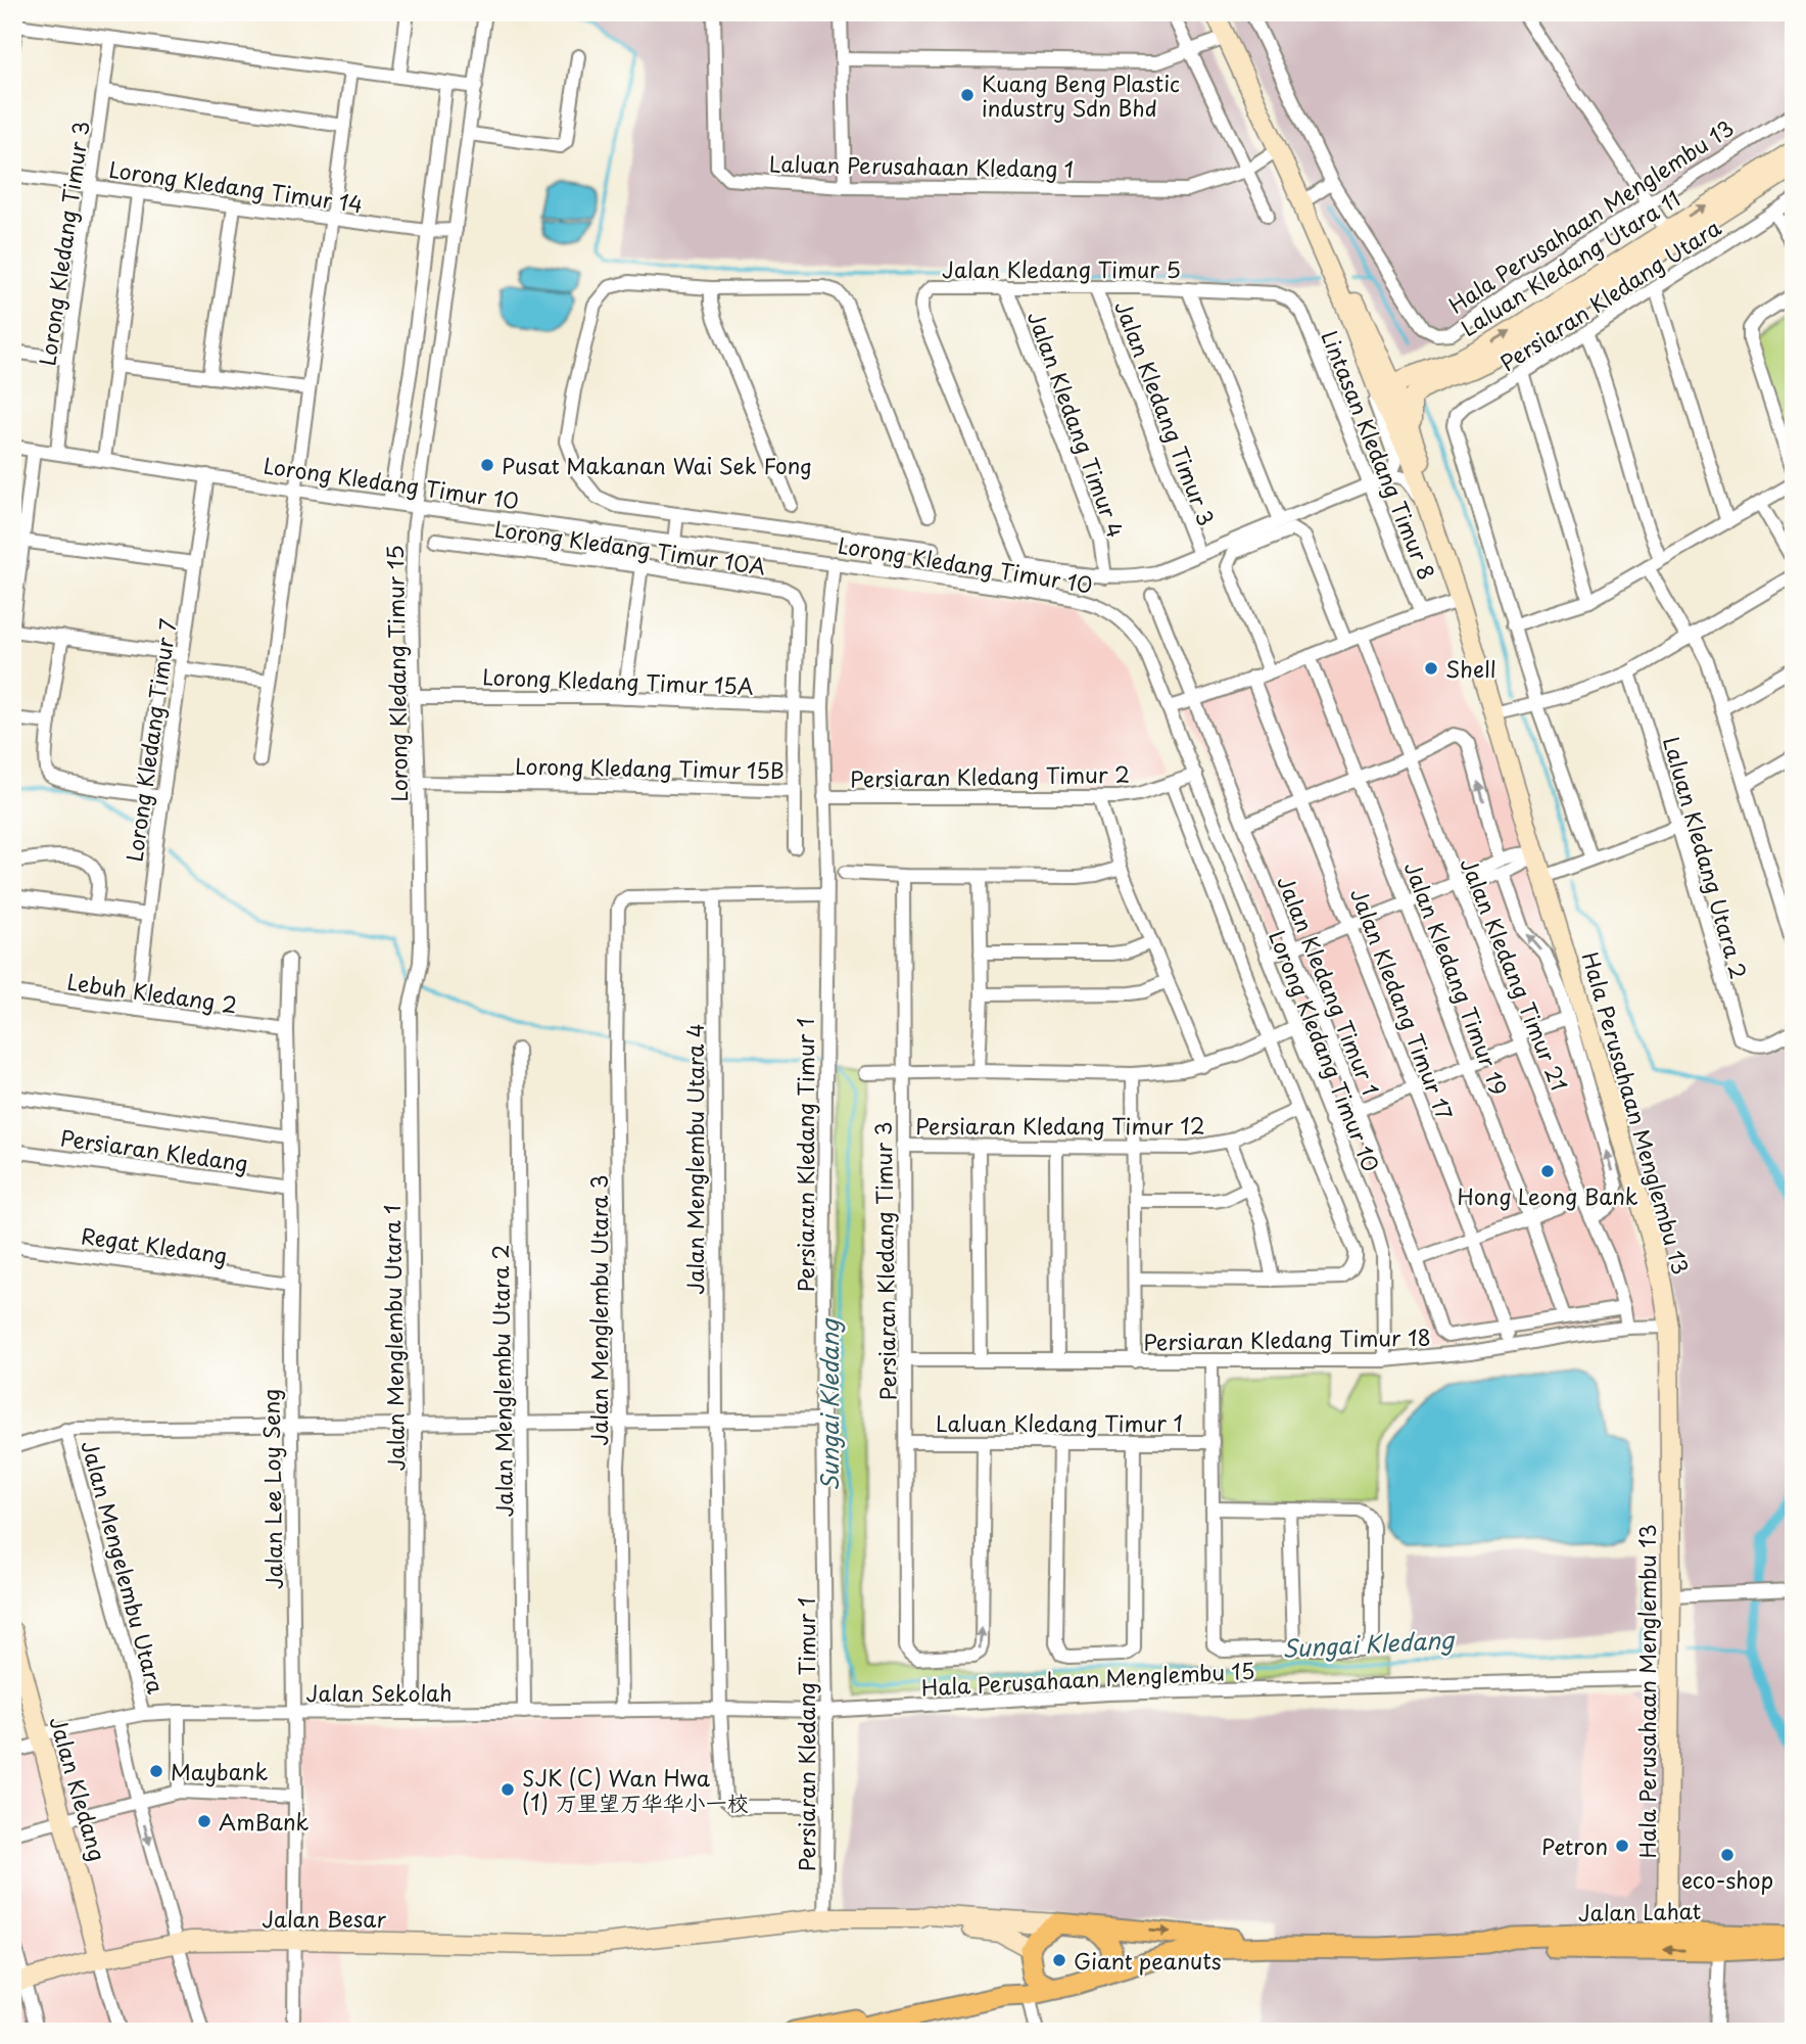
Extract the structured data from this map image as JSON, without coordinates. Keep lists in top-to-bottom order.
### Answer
{
  "streets": {
    "main road": ["Jalan Lahat"],
    "street": [
      "Laluan Perusahaan Kledang 1",
      "Lorong Kledang Timur 14",
      "Hala Perusahaan Menglembu 13",
      "Lorong Kledang Timur 3",
      "Laluan Kledang Utara 11",
      "Jalan Kledang Timur 5",
      "Persiaran Kledang Utara",
      "Jalan Kledang Timur 3",
      "Jalan Kledang Timur 4",
      "Lintasan Kledang Timur 8",
      "Lorong Kledang Timur 10",
      "Lorong Kledang Timur 10A",
      "Lorong Kledang Timur 15",
      "Lorong Kledang Timur 15A",
      "Lorong Kledang Timur 7",
      "Lorong Kledang Timur 15B",
      "Persiaran Kledang Timur 2",
      "Laluan Kledang Utara 2",
      "Jalan Kledang Timur 21",
      "Jalan Kledang Timur 19",
      "Jalan Kledang Timur 1",
      "Lebuh Kledang 2",
      "Jalan Kledang Timur 17",
      "Persiaran Kledang Timur 12",
      "Persiaran Kledang",
      "Persiaran Kledang Timur 1",
      "Jalan Menglembu Utara 4",
      "Regat Kledang",
      "Persiaran Kledang Timur 3",
      "Jalan Menglembu Utara 3",
      "Jalan Menglembu Utara 1",
      "Persiaran Kledang Timur 18",
      "Jalan Menglembu Utara 2",
      "Laluan Kledang Timur 1",
      "Jalan Lee Loy Seng",
      "Jalan Mengelembu Utara",
      "Hala Perusahaan Menglembu 15",
      "Jalan Sekolah",
      "Jalan Kledang",
      "Jalan Besar"
    ]
  },
  "crossings": [
    ["Laluan Perusahaan Kledang 1", "Hala Perusahaan Menglembu 13"],
    ["Lorong Kledang Timur 14", "Lorong Kledang Timur 3"],
    ["Lorong Kledang Timur 14", "Lorong Kledang Timur 15"],
    ["Hala Perusahaan Menglembu 13", "Laluan Kledang Utara 11"],
    ["Hala Perusahaan Menglembu 13", "Persiaran Kledang Timur 18"],
    ["Hala Perusahaan Menglembu 13", "Hala Perusahaan Menglembu 15"],
    ["Lorong Kledang Timur 3", "Lorong Kledang Timur 10"],
    ["Jalan Kledang Timur 5", "Jalan Kledang Timur 3"],
    ["Jalan Kledang Timur 5", "Jalan Kledang Timur 4"],
    ["Jalan Kledang Timur 5", "Lintasan Kledang Timur 8"],
    ["Jalan Kledang Timur 5", "Lorong Kledang Timur 10"],
    ["Lorong Kledang Timur 10", "Lorong Kledang Timur 15"],
    ["Lorong Kledang Timur 10", "Lorong Kledang Timur 7"],
    ["Lorong Kledang Timur 10", "Persiaran Kledang Timur 2"],
    ["Lorong Kledang Timur 10", "Persiaran Kledang Timur 12"],
    ["Lorong Kledang Timur 10", "Persiaran Kledang Timur 1"],
    ["Lorong Kledang Timur 10", "Persiaran Kledang Timur 18"],
    ["Lorong Kledang Timur 10A", "Lorong Kledang Timur 15A"],
    ["Lorong Kledang Timur 10A", "Lorong Kledang Timur 15B"],
    ["Lorong Kledang Timur 15", "Lorong Kledang Timur 15A"],
    ["Lorong Kledang Timur 15", "Lorong Kledang Timur 15B"],
    ["Lorong Kledang Timur 15", "Jalan Menglembu Utara 1"],
    ["Lorong Kledang Timur 15A", "Lorong Kledang Timur 15B"],
    ["Lorong Kledang Timur 15A", "Persiaran Kledang Timur 1"],
    ["Lorong Kledang Timur 7", "Lebuh Kledang 2"],
    ["Persiaran Kledang Timur 2", "Persiaran Kledang Timur 1"],
    ["Jalan Kledang Timur 21", "Jalan Kledang Timur 1"],
    ["Jalan Kledang Timur 21", "Persiaran Kledang Timur 18"],
    ["Jalan Kledang Timur 19", "Jalan Kledang Timur 1"],
    ["Jalan Kledang Timur 1", "Jalan Kledang Timur 17"],
    ["Lebuh Kledang 2", "Jalan Lee Loy Seng"],
    ["Jalan Kledang Timur 17", "Persiaran Kledang Timur 18"],
    ["Persiaran Kledang Timur 12", "Persiaran Kledang Timur 3"],
    ["Persiaran Kledang", "Jalan Lee Loy Seng"],
    ["Persiaran Kledang Timur 1", "Jalan Menglembu Utara 4"],
    ["Persiaran Kledang Timur 1", "Hala Perusahaan Menglembu 15"],
    ["Persiaran Kledang Timur 1", "Jalan Besar"],
    ["Jalan Menglembu Utara 4", "Jalan Menglembu Utara 3"],
    ["Jalan Menglembu Utara 4", "Hala Perusahaan Menglembu 15"],
    ["Jalan Menglembu Utara 4", "Jalan Sekolah"],
    ["Regat Kledang", "Jalan Lee Loy Seng"],
    ["Persiaran Kledang Timur 3", "Persiaran Kledang Timur 18"],
    ["Persiaran Kledang Timur 3", "Laluan Kledang Timur 1"],
    ["Jalan Menglembu Utara 3", "Jalan Sekolah"],
    ["Jalan Menglembu Utara 1", "Jalan Sekolah"],
    ["Jalan Menglembu Utara 2", "Jalan Sekolah"],
    ["Jalan Lee Loy Seng", "Jalan Sekolah"],
    ["Jalan Lee Loy Seng", "Jalan Besar"],
    ["Jalan Mengelembu Utara", "Jalan Sekolah"],
    ["Hala Perusahaan Menglembu 15", "Jalan Sekolah"],
    ["Jalan Sekolah", "Jalan Kledang"],
    ["Jalan Kledang", "Jalan Besar"],
    ["Jalan Lahat", "Jalan Besar"]
  ],
  "water": ["Sungai Kledang"],
  "places": [
    "Kuang Beng Plastic industry Sdn Bhd",
    "Pusat Makanan Wai Sek Fong",
    "Shell",
    "Hong Leong Bank",
    "Maybank",
    "SJK (C) Wan Hwa (1) 万里望万华华小一校",
    "AmBank",
    "Petron",
    "eco-shop",
    "Giant peanuts"
  ]
}
